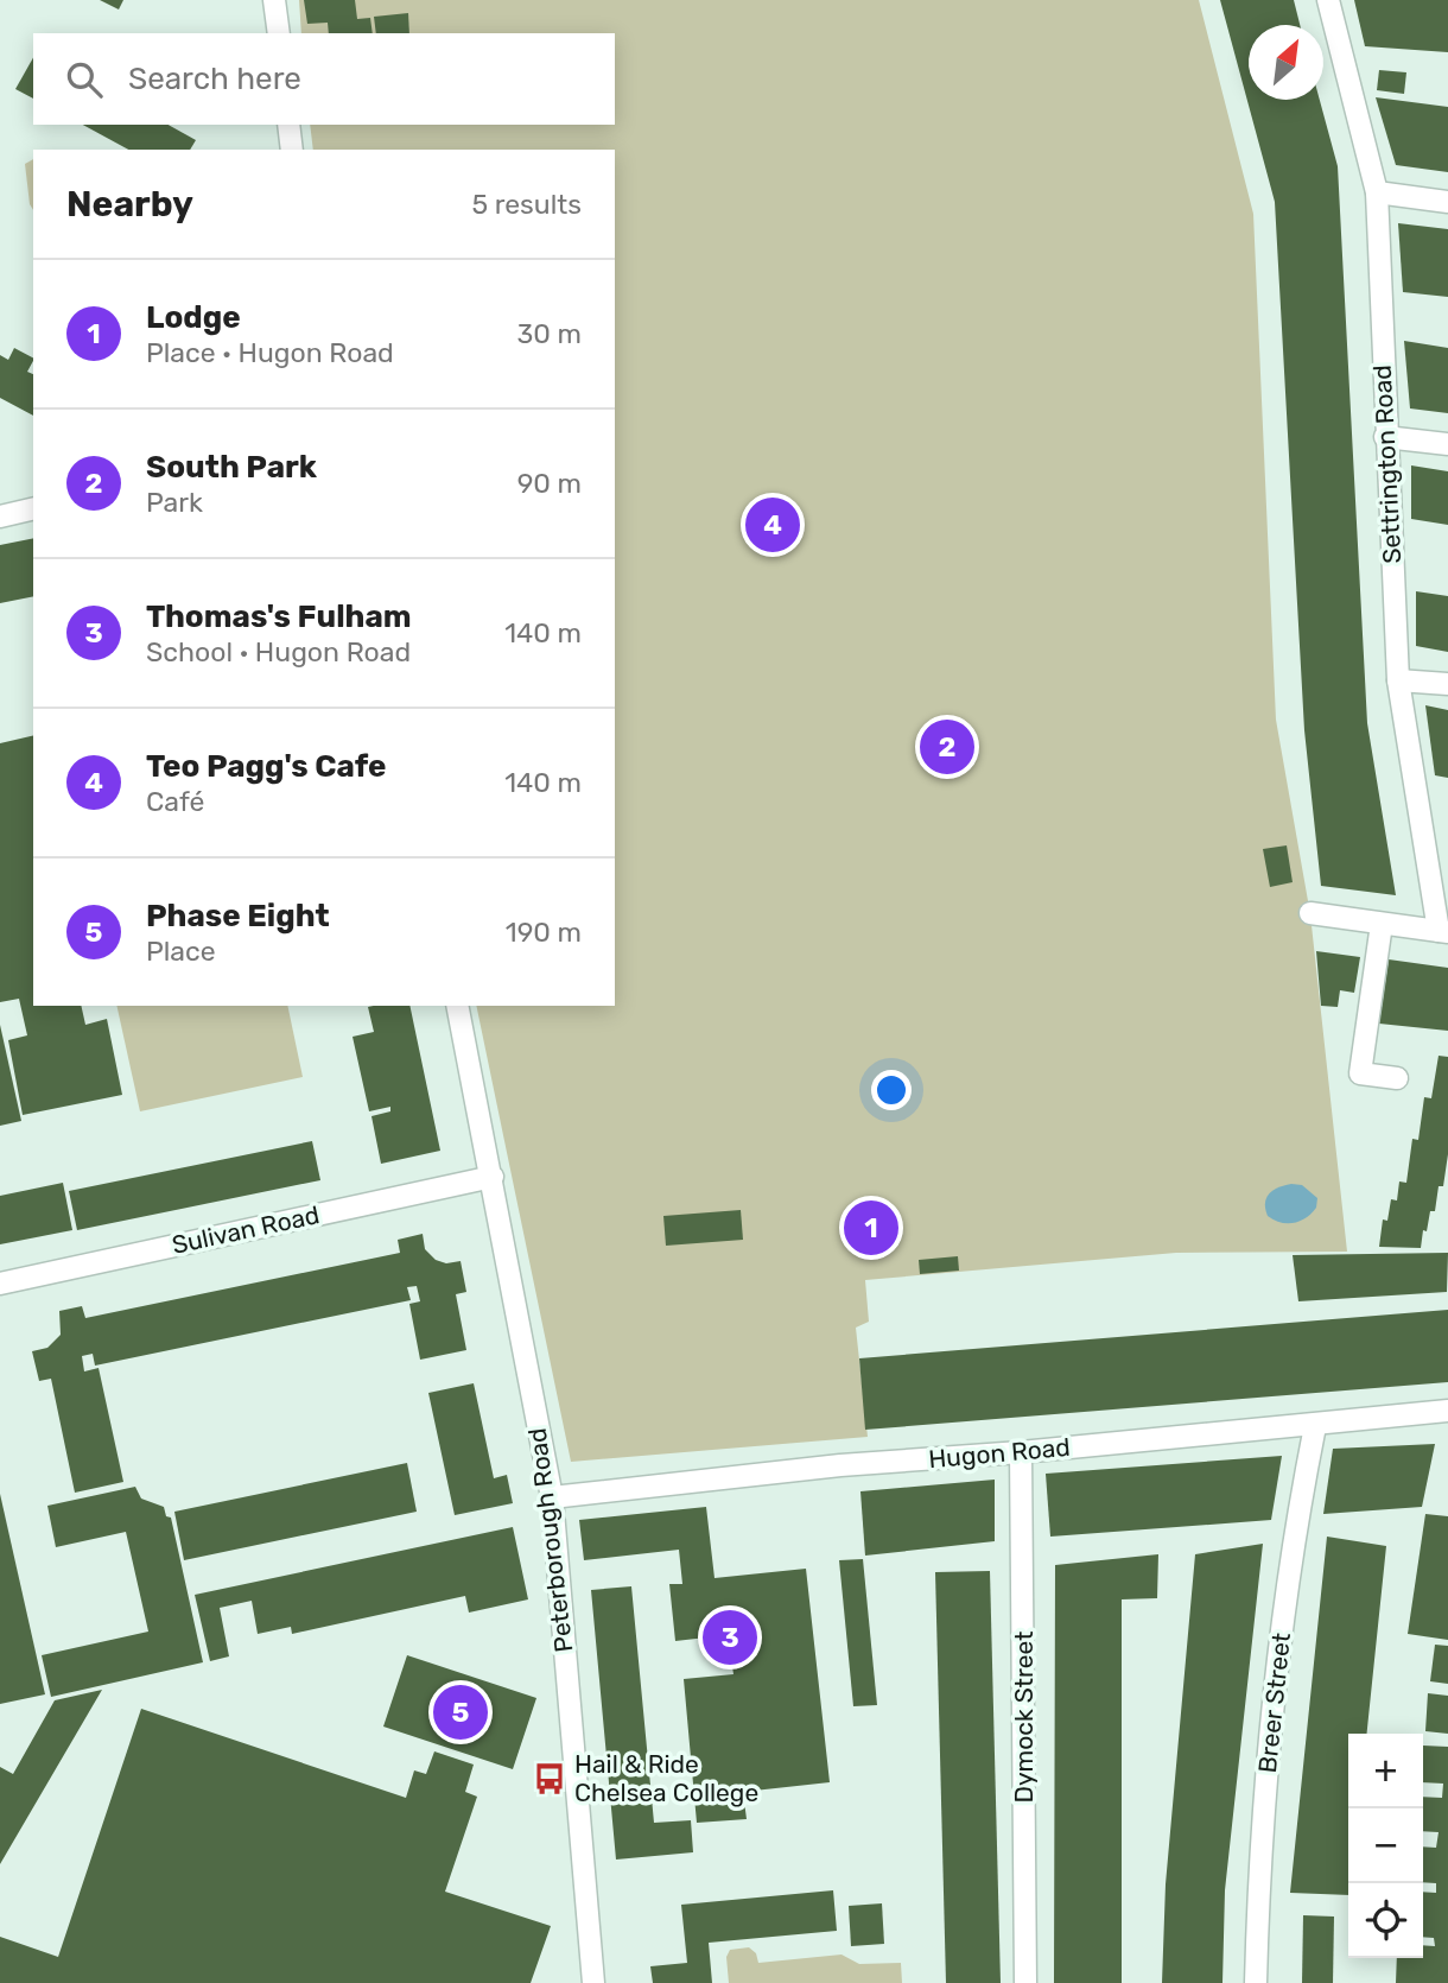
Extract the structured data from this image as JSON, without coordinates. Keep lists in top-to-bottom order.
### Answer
{
  "streets": {
    "street": [
      "Settrington Road",
      "Sulivan Road",
      "Hugon Road",
      "Peterborough Road",
      "Breer Street",
      "Dymock Street"
    ]
  },
  "crossings": [
    ["Sulivan Road", "Peterborough Road"],
    ["Hugon Road", "Peterborough Road"],
    ["Hugon Road", "Breer Street"],
    ["Hugon Road", "Dymock Street"]
  ],
  "places": {
    "bus stop": ["Hail & Ride Chelsea College"]
  },
  "north": "top right",
  "page": {
    "search": "Search here",
    "heading": ["Nearby", "5 results"],
    "list": [
      {
        "mark": "1",
        "name": "Lodge",
        "note": "Place · Hugon Road",
        "value": "30 m"
      },
      {
        "mark": "2",
        "name": "South Park",
        "note": "Park",
        "value": "90 m"
      },
      {
        "mark": "3",
        "name": "Thomas's Fulham",
        "note": "School · Hugon Road",
        "value": "140 m"
      },
      {
        "mark": "4",
        "name": "Teo Pagg's Cafe",
        "note": "Café",
        "value": "140 m"
      },
      {
        "mark": "5",
        "name": "Phase Eight",
        "note": "Place",
        "value": "190 m"
      }
    ],
    "pins": [
      "4",
      "2",
      "1",
      "3",
      "5"
    ],
    "map_buttons": ["+", "−"]
  }
}
